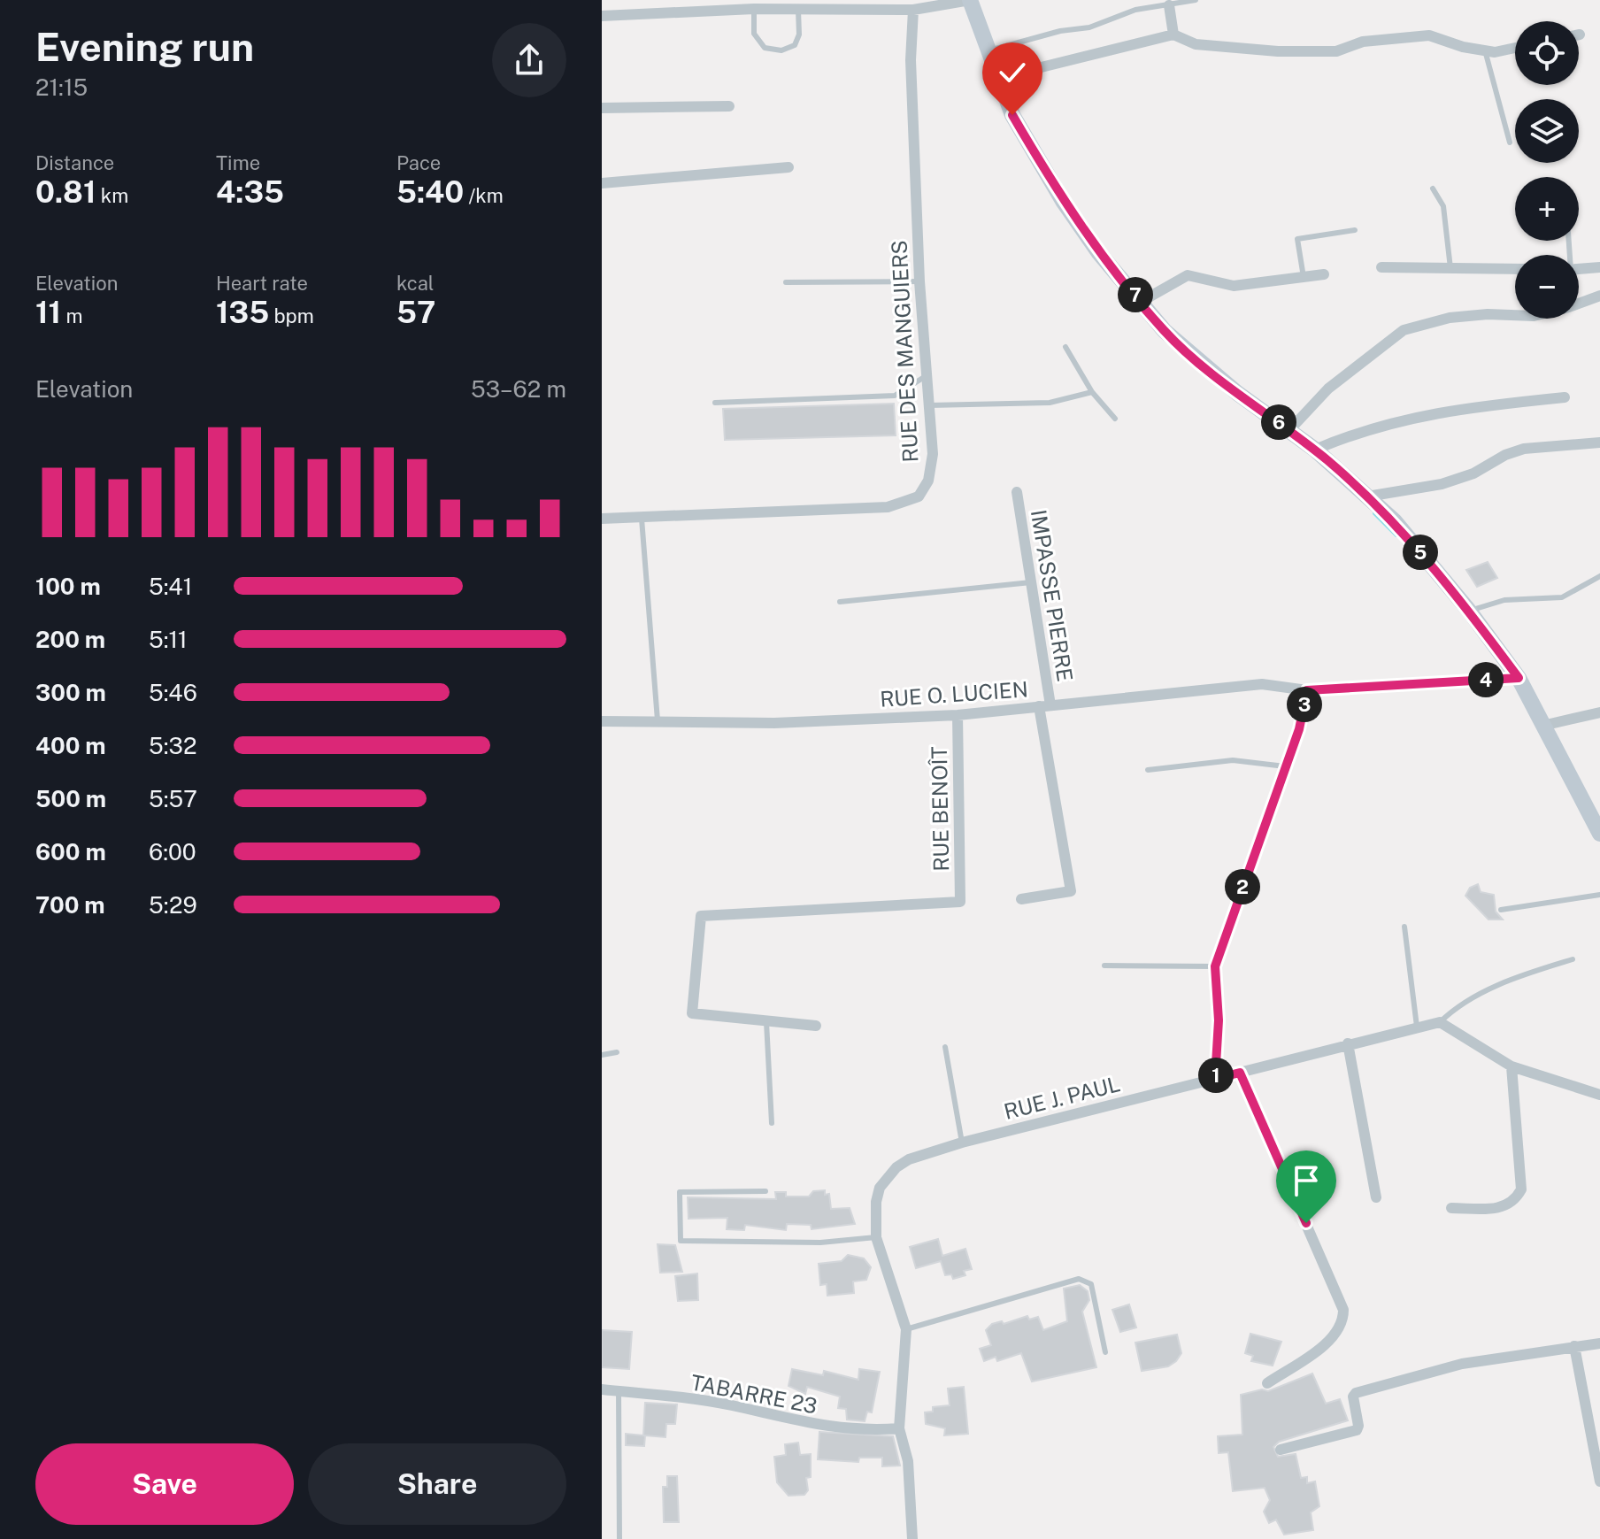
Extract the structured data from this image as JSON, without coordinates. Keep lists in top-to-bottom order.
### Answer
{
  "streets": {
    "street": [
      "RUE DES MANGUIERS",
      "IMPASSE PIERRE",
      "RUE O. LUCIEN",
      "RUE BENOÎT",
      "RUE J. PAUL",
      "TABARRE 23"
    ]
  },
  "crossings": [
    ["IMPASSE PIERRE", "RUE O. LUCIEN"],
    ["RUE O. LUCIEN", "RUE BENOÎT"],
    ["RUE J. PAUL", "TABARRE 23"]
  ],
  "page": {
    "heading": ["Evening run", "21:15"],
    "map_buttons": ["+", "−"],
    "stats": [
      ["Distance", "0.81 km"],
      ["Time", "4:35"],
      ["Pace", "5:40 /km"],
      ["Elevation", "11 m"],
      ["Heart rate", "135 bpm"],
      ["kcal", "57"]
    ],
    "pins": [
      "7",
      "6",
      "5",
      "4",
      "3",
      "2",
      "1"
    ],
    "chart": ["Elevation", "53–62 m"],
    "list": [
      {
        "name": "100 m",
        "note": "5:41"
      },
      {
        "name": "200 m",
        "note": "5:11"
      },
      {
        "name": "300 m",
        "note": "5:46"
      },
      {
        "name": "400 m",
        "note": "5:32"
      },
      {
        "name": "500 m",
        "note": "5:57"
      },
      {
        "name": "600 m",
        "note": "6:00"
      },
      {
        "name": "700 m",
        "note": "5:29"
      }
    ],
    "buttons": ["Save", "Share"]
  }
}
